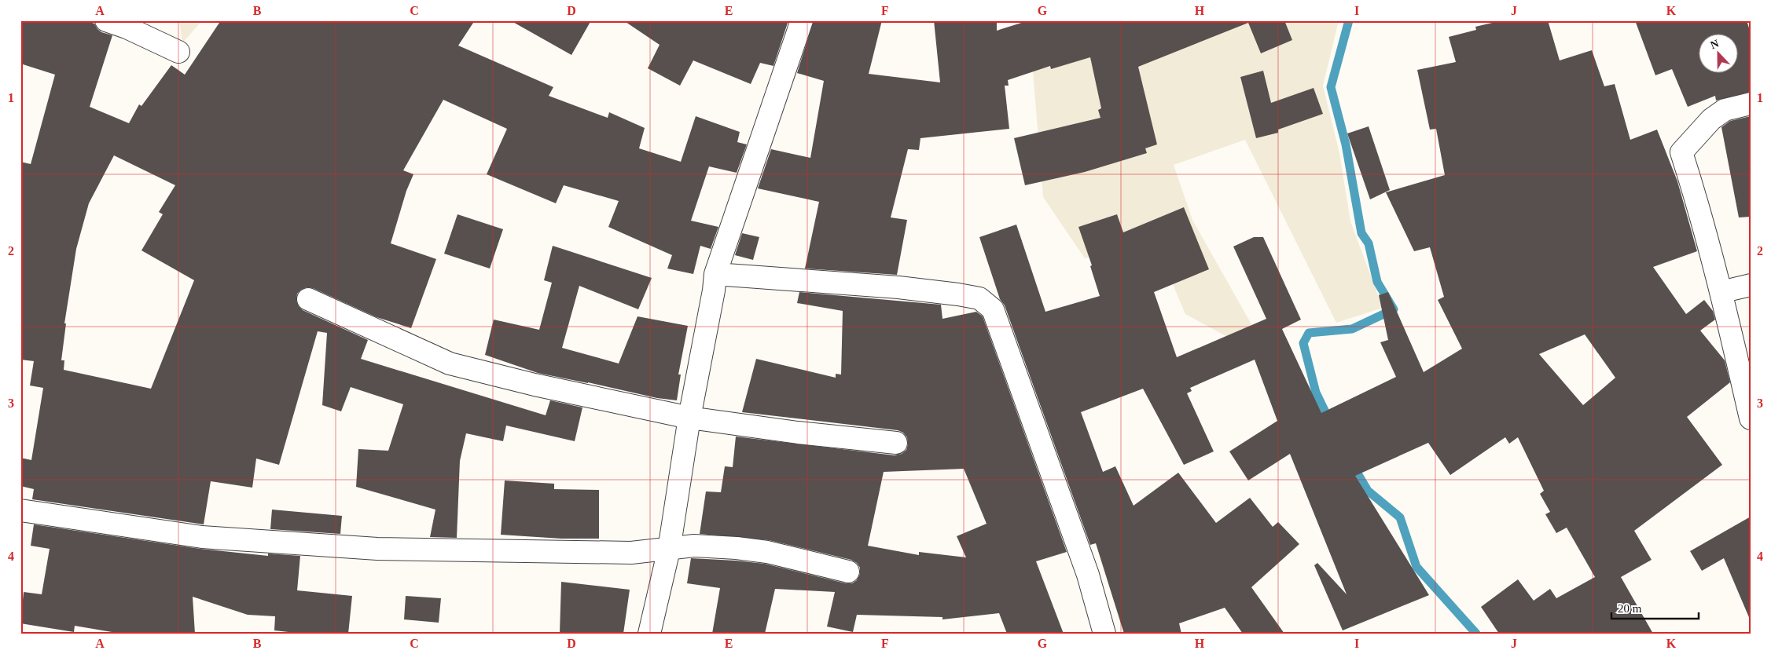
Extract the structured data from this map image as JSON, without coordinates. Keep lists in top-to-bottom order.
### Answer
{
  "scale_bar": "20 m",
  "north": "top",
  "grid": {
    "columns": [
      "A",
      "B",
      "C",
      "D",
      "E",
      "F",
      "G",
      "H",
      "I",
      "J",
      "K"
    ],
    "rows": [
      "1",
      "2",
      "3",
      "4"
    ]
  }
}
